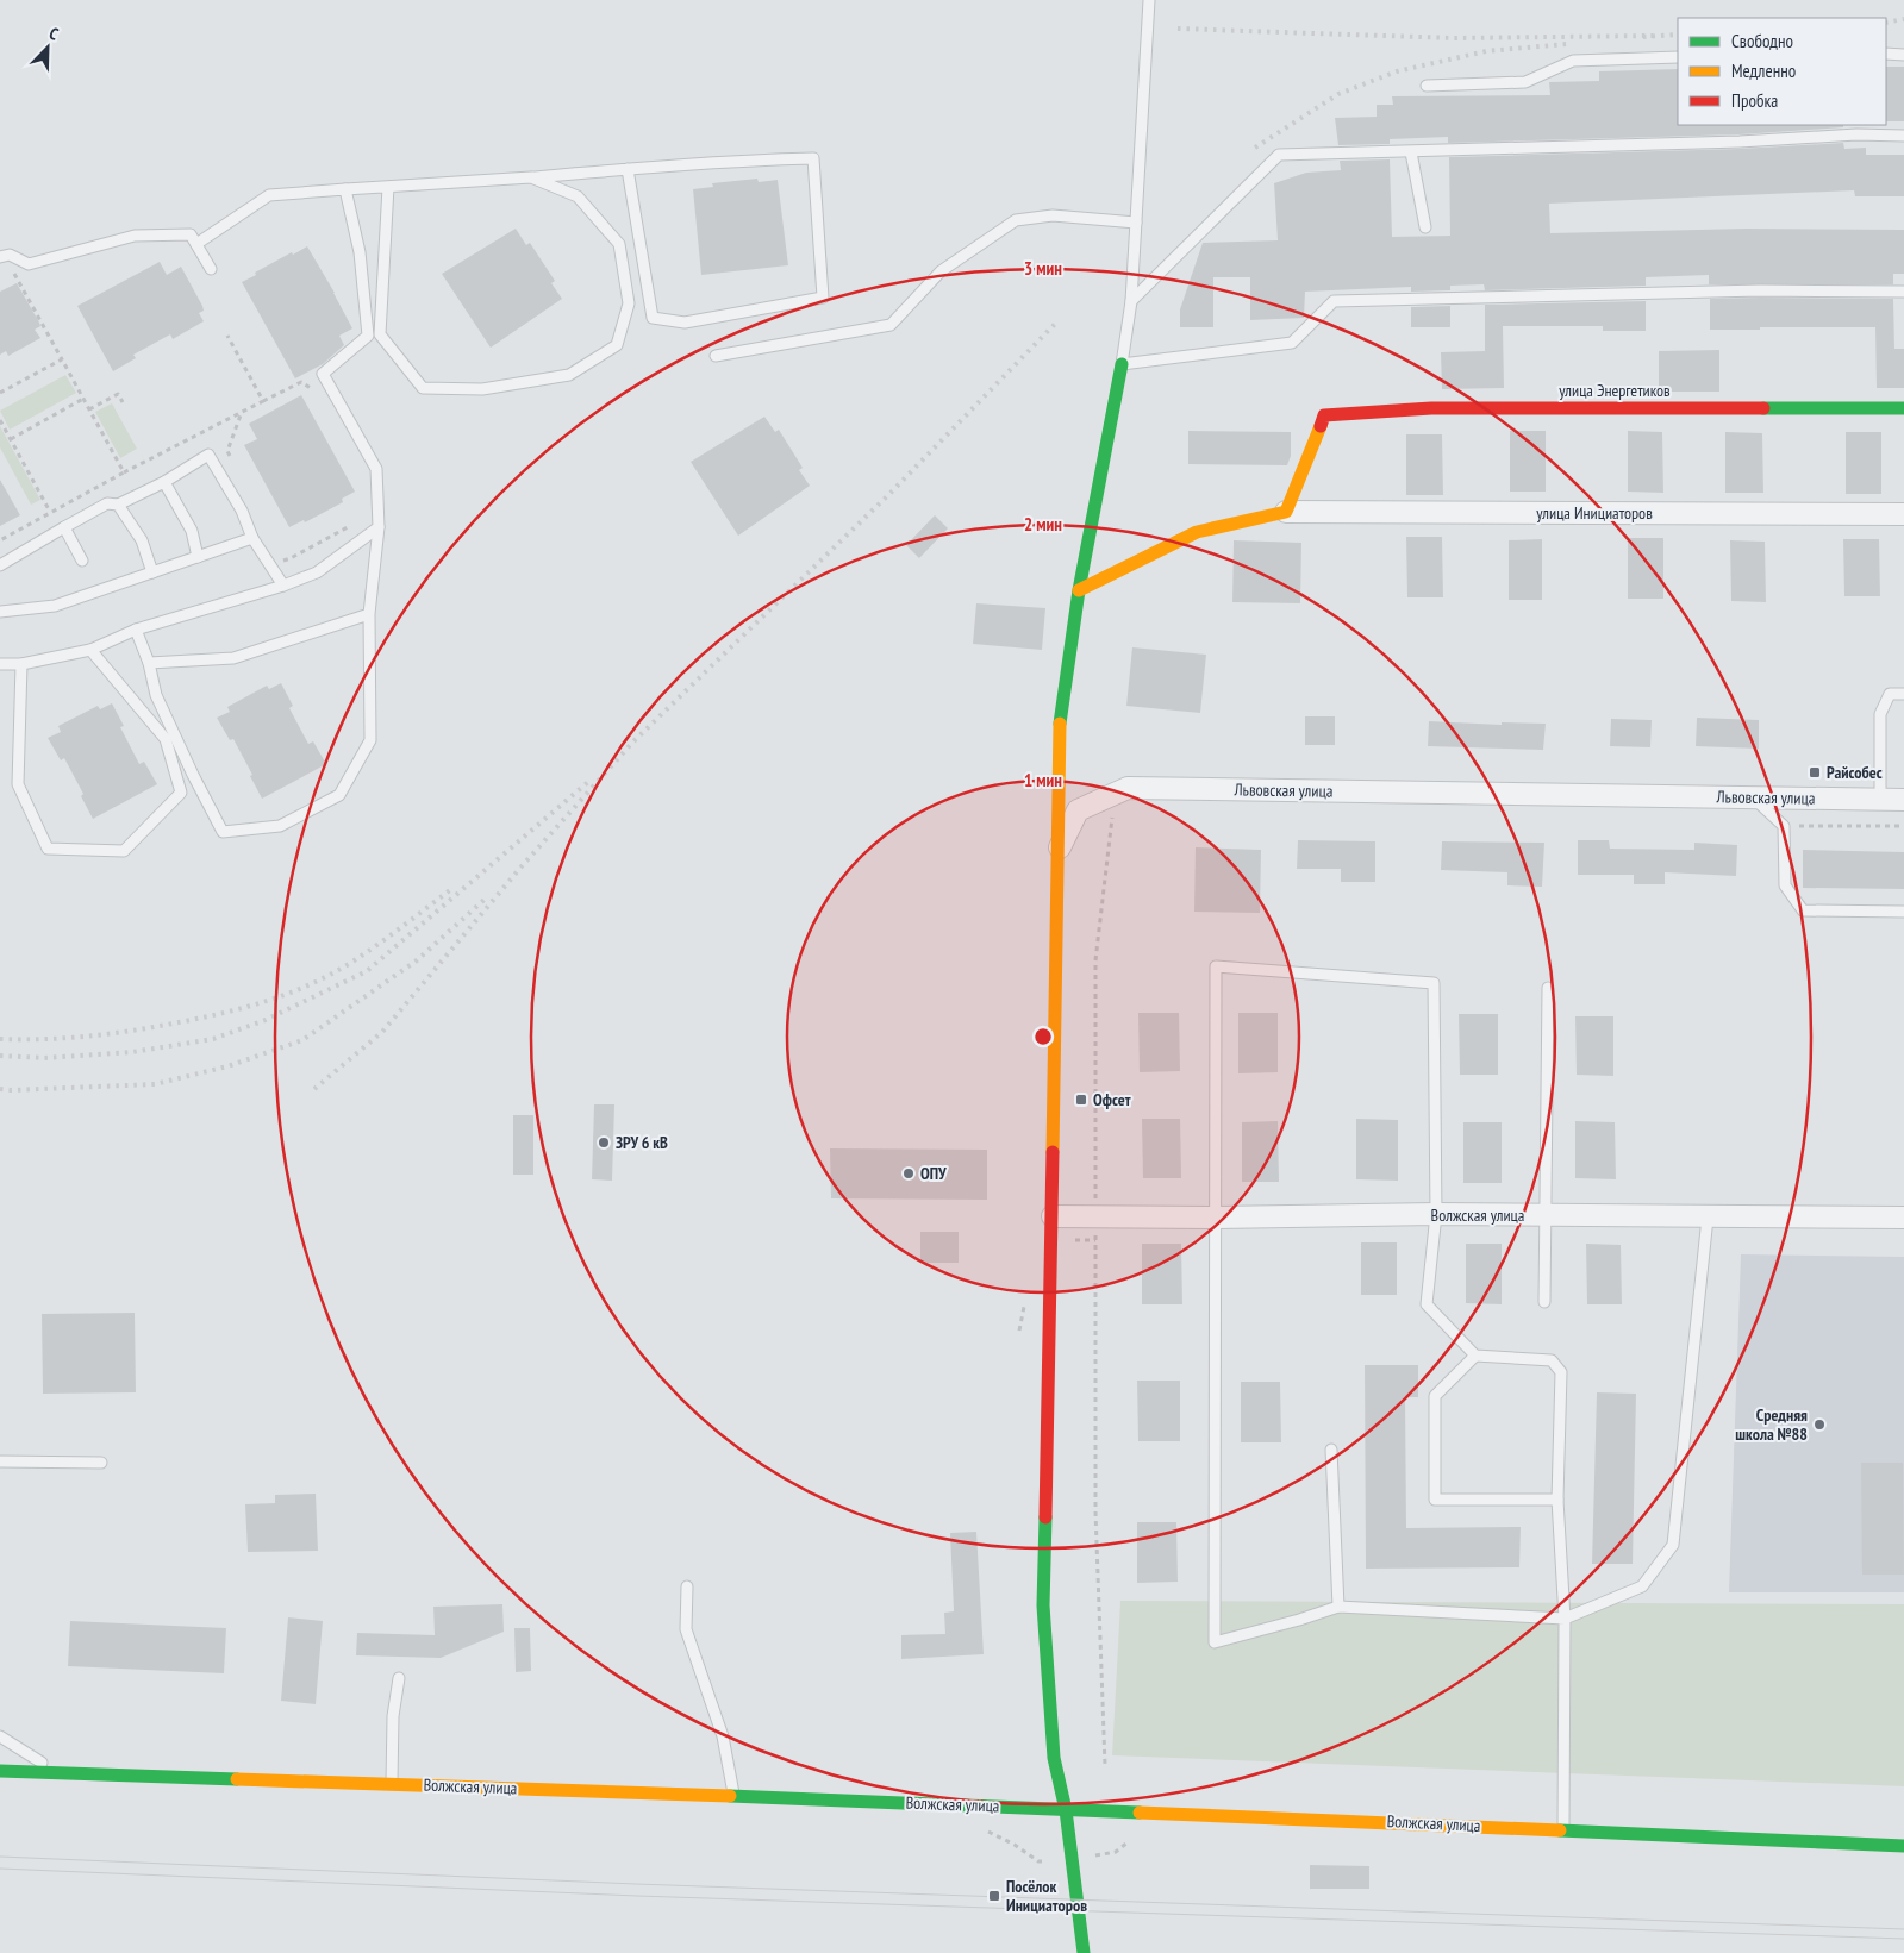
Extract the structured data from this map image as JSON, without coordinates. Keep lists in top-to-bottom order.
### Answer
{
  "streets": {
    "street": [
      "улица Энергетиков",
      "улица Инициаторов",
      "Львовская улица",
      "Волжская улица"
    ]
  },
  "crossings": [
    ["улица Энергетиков", "улица Инициаторов"],
    ["Львовская улица", "Волжская улица"]
  ],
  "places": {
    "transit": ["Райсобес", "Офсет", "Посёлок Инициаторов"],
    "other": ["ЗРУ 6 кВ", "ОПУ", "Средняя школа №88"]
  },
  "legend": ["Свободно", "Медленно", "Пробка"],
  "north": "top right",
  "rings": ["3 мин", "2 мин", "1 мин"]
}
